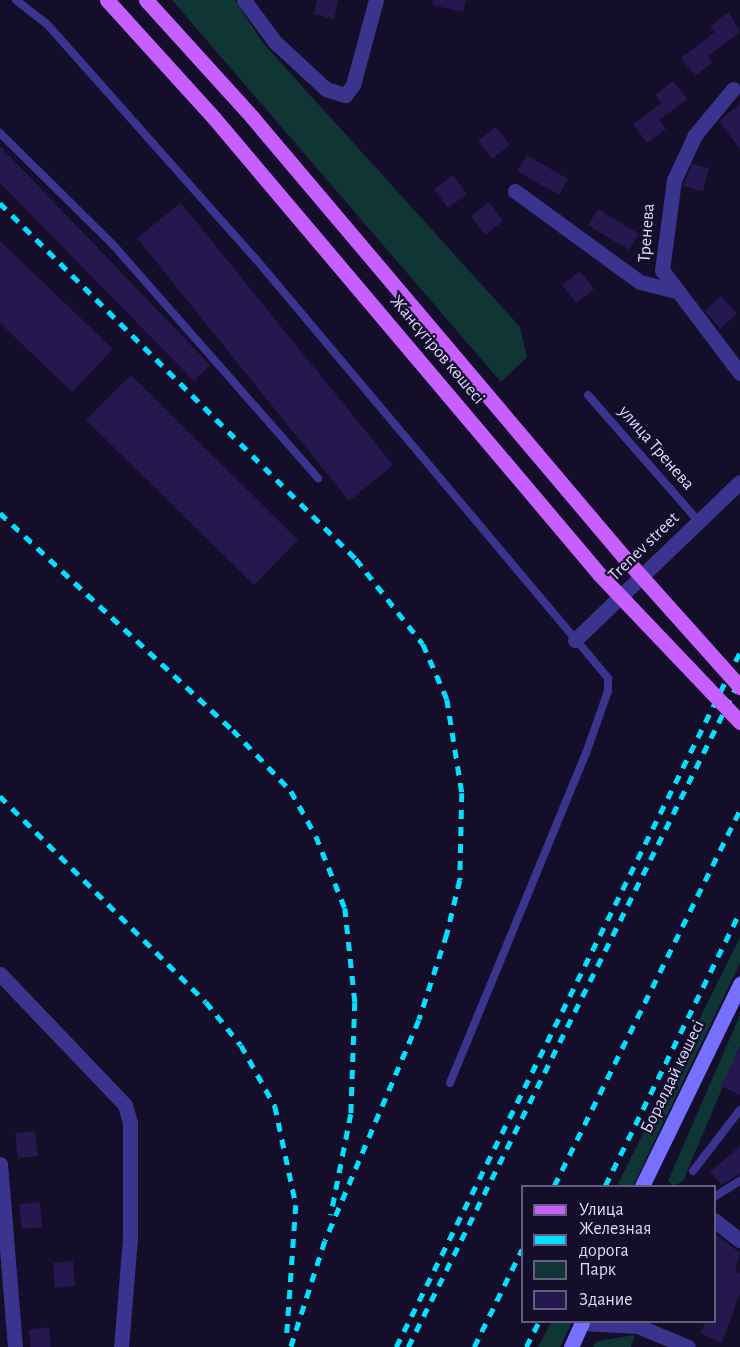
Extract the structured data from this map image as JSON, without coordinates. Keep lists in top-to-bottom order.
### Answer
{
  "streets": {
    "main road": ["Жансүгіров көшесі", "Боралдай көшесі"],
    "street": ["Тренева", "Trenev street"],
    "lane": ["улица Тренева"]
  },
  "crossings": [
    ["улица Тренева", "Trenev street"]
  ],
  "legend": [
    "Улица",
    "Железная дорога",
    "Парк",
    "Здание"
  ]
}
